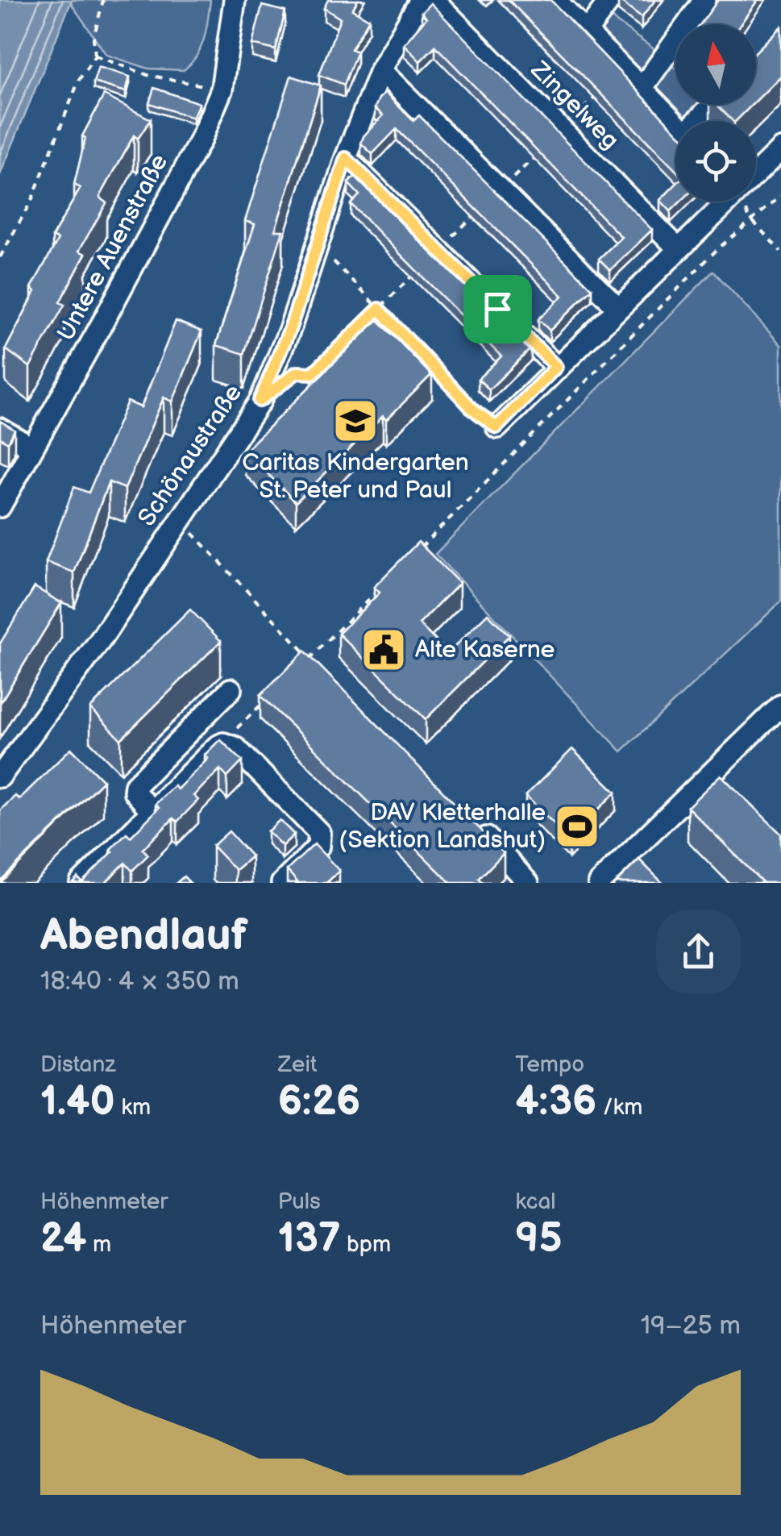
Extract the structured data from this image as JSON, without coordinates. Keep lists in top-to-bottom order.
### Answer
{
  "streets": {
    "street": ["Zingelweg", "Untere Auenstraße", "Schönaustraße"]
  },
  "places": {
    "school or university": ["Caritas Kindergarten St. Peter und Paul"],
    "public building": ["Alte Kaserne"],
    "sports": ["DAV Kletterhalle (Sektion Landshut)"]
  },
  "north": "top",
  "page": {
    "heading": ["Abendlauf", "18:40 · 4 × 350 m"],
    "stats": [
      ["Distanz", "1.40 km"],
      ["Zeit", "6:26"],
      ["Tempo", "4:36 /km"],
      ["Höhenmeter", "24 m"],
      ["Puls", "137 bpm"],
      ["kcal", "95"]
    ],
    "chart": ["Höhenmeter", "19–25 m"]
  }
}
